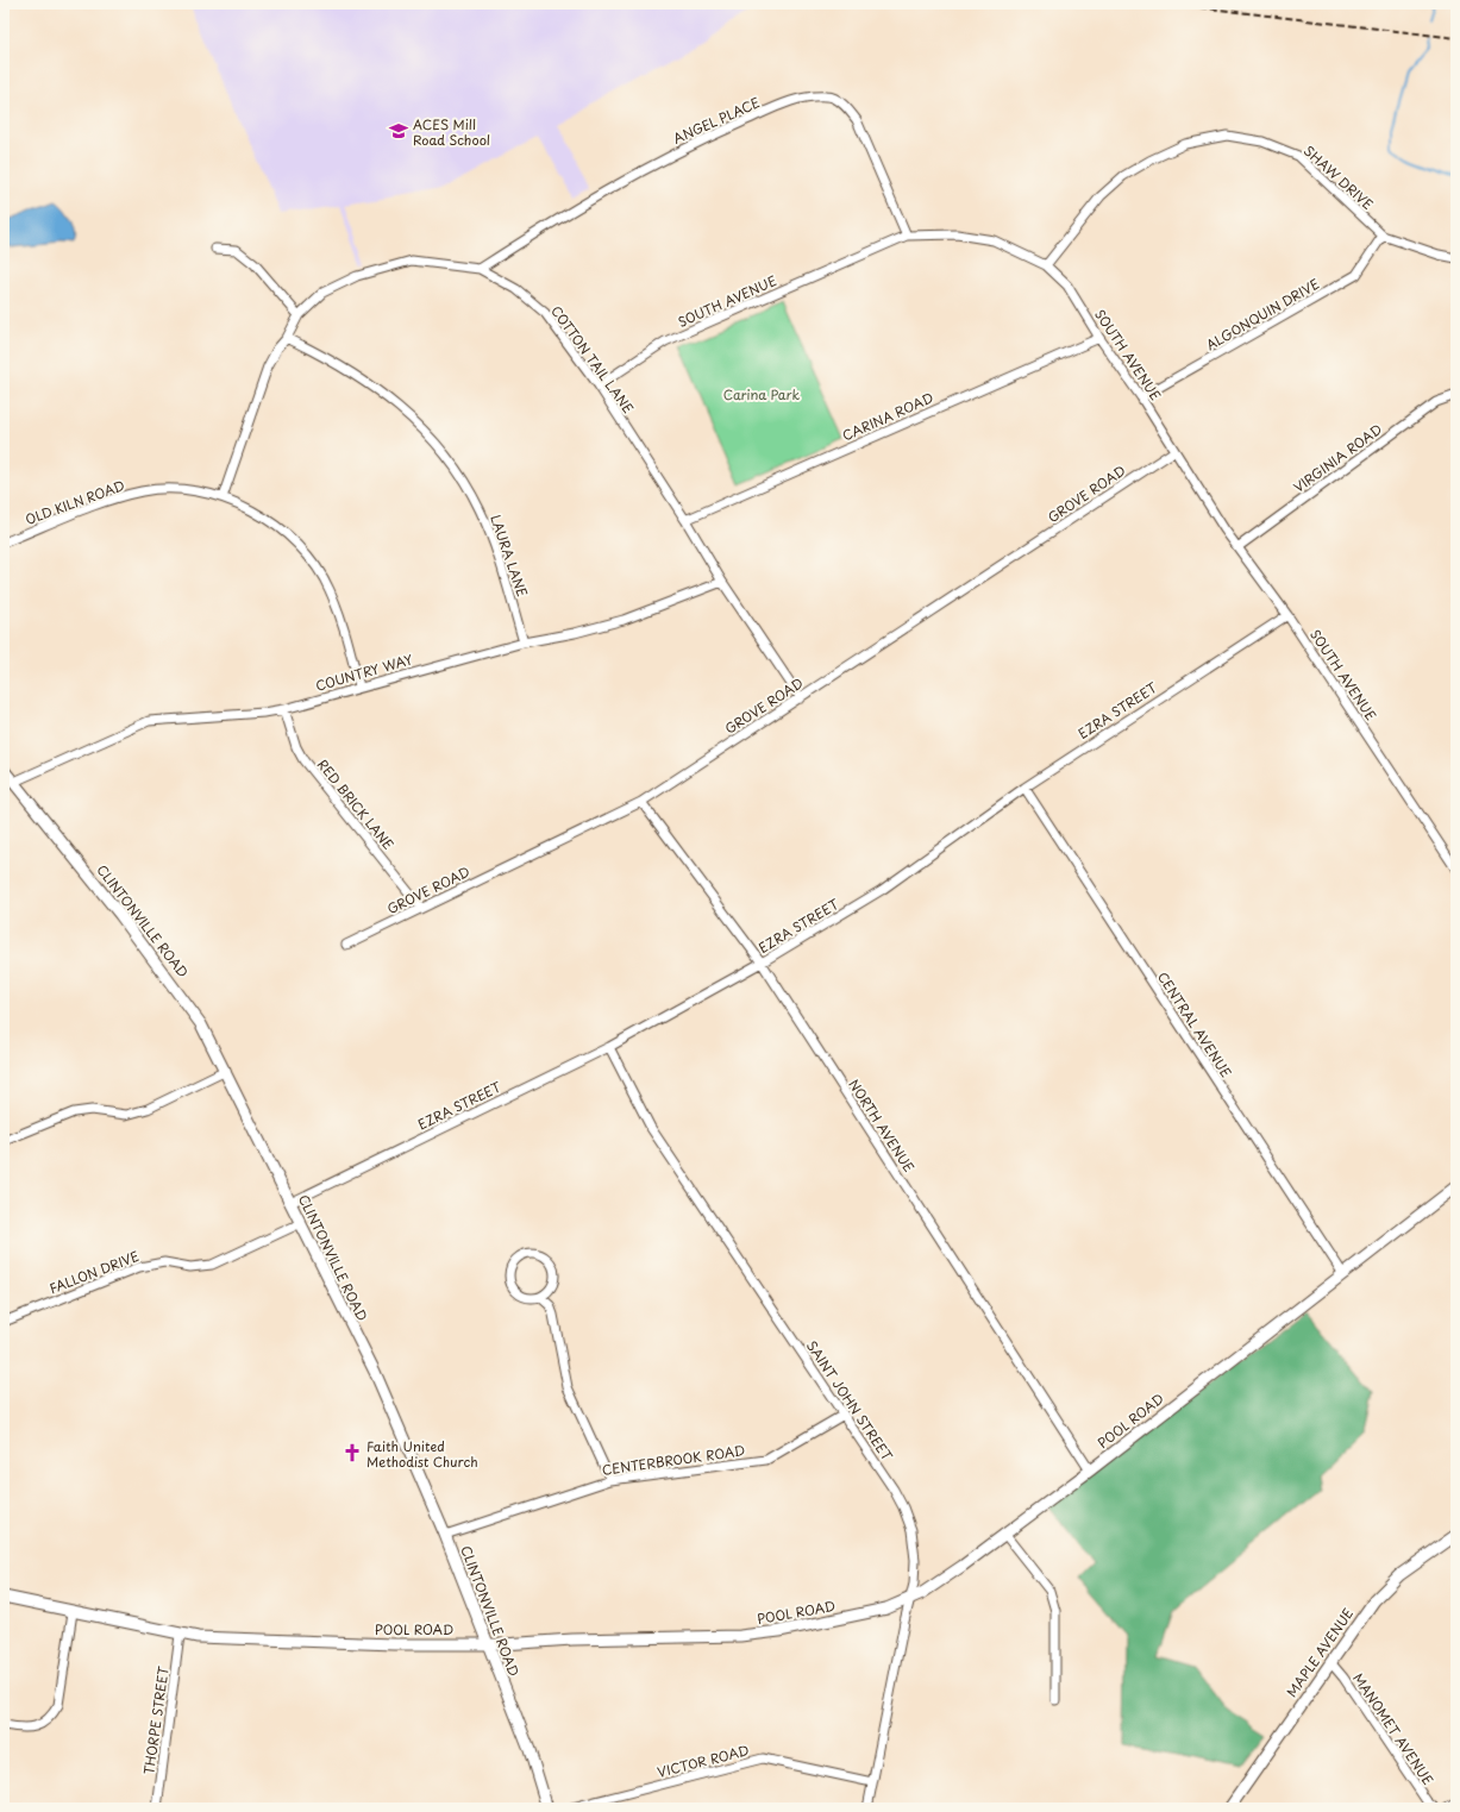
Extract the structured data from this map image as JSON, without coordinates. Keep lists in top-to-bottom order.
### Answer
{
  "streets": {
    "street": [
      "ANGEL PLACE",
      "SHAW DRIVE",
      "SOUTH AVENUE",
      "ALGONQUIN DRIVE",
      "COTTON TAIL LANE",
      "CARINA ROAD",
      "VIRGINIA ROAD",
      "GROVE ROAD",
      "OLD KILN ROAD",
      "LAURA LANE",
      "COUNTRY WAY",
      "EZRA STREET",
      "RED BRICK LANE",
      "CLINTONVILLE ROAD",
      "CENTRAL AVENUE",
      "NORTH AVENUE",
      "FALLON DRIVE",
      "SAINT JOHN STREET",
      "POOL ROAD",
      "CENTERBROOK ROAD",
      "MAPLE AVENUE",
      "THORPE STREET",
      "MANOMET AVENUE",
      "VICTOR ROAD"
    ]
  },
  "crossings": [
    ["ANGEL PLACE", "SOUTH AVENUE"],
    ["ANGEL PLACE", "COTTON TAIL LANE"],
    ["SHAW DRIVE", "SOUTH AVENUE"],
    ["SHAW DRIVE", "ALGONQUIN DRIVE"],
    ["SOUTH AVENUE", "ALGONQUIN DRIVE"],
    ["SOUTH AVENUE", "COTTON TAIL LANE"],
    ["SOUTH AVENUE", "CARINA ROAD"],
    ["SOUTH AVENUE", "VIRGINIA ROAD"],
    ["SOUTH AVENUE", "GROVE ROAD"],
    ["SOUTH AVENUE", "EZRA STREET"],
    ["COTTON TAIL LANE", "CARINA ROAD"],
    ["COTTON TAIL LANE", "GROVE ROAD"],
    ["COTTON TAIL LANE", "OLD KILN ROAD"],
    ["COTTON TAIL LANE", "LAURA LANE"],
    ["COTTON TAIL LANE", "COUNTRY WAY"],
    ["GROVE ROAD", "RED BRICK LANE"],
    ["GROVE ROAD", "NORTH AVENUE"],
    ["OLD KILN ROAD", "COUNTRY WAY"],
    ["LAURA LANE", "COUNTRY WAY"],
    ["COUNTRY WAY", "RED BRICK LANE"],
    ["COUNTRY WAY", "CLINTONVILLE ROAD"],
    ["EZRA STREET", "CLINTONVILLE ROAD"],
    ["EZRA STREET", "CENTRAL AVENUE"],
    ["EZRA STREET", "NORTH AVENUE"],
    ["EZRA STREET", "SAINT JOHN STREET"],
    ["CLINTONVILLE ROAD", "FALLON DRIVE"],
    ["CLINTONVILLE ROAD", "POOL ROAD"],
    ["CLINTONVILLE ROAD", "CENTERBROOK ROAD"],
    ["CENTRAL AVENUE", "POOL ROAD"],
    ["NORTH AVENUE", "POOL ROAD"],
    ["SAINT JOHN STREET", "POOL ROAD"],
    ["SAINT JOHN STREET", "CENTERBROOK ROAD"],
    ["SAINT JOHN STREET", "VICTOR ROAD"],
    ["POOL ROAD", "THORPE STREET"],
    ["MAPLE AVENUE", "MANOMET AVENUE"]
  ],
  "parks": ["Carina Park"],
  "places": {
    "school or university": ["ACES Mill Road School"],
    "church": ["Faith United Methodist Church"]
  }
}
